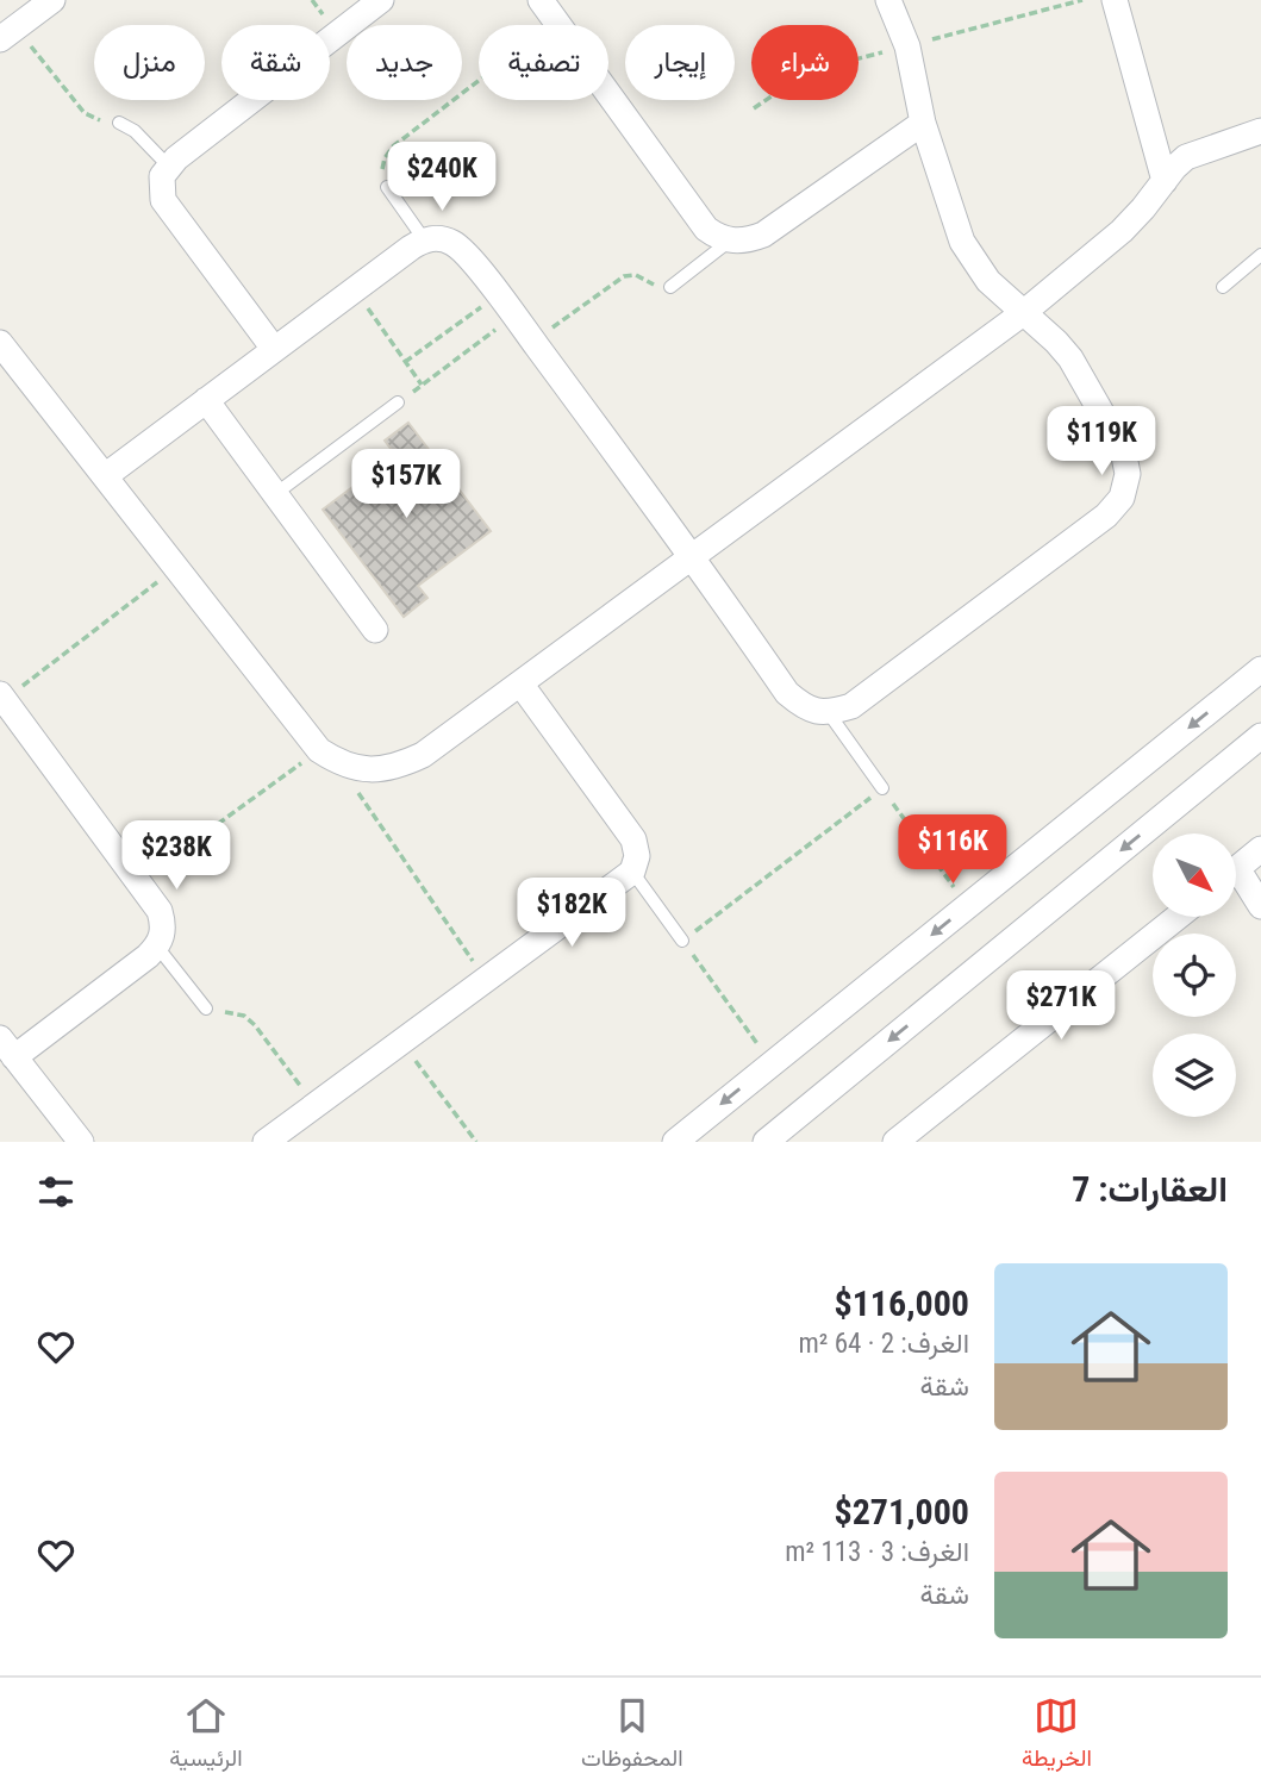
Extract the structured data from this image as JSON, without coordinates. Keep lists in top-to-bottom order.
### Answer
{
  "north": "bottom right",
  "page": {
    "chip": [
      "شراء",
      "إيجار",
      "تصفية",
      "جديد",
      "شقة",
      "منزل"
    ],
    "price": [
      "$240K",
      "$119K",
      "$157K",
      "$116K",
      "$238K",
      "$182K",
      "$271K"
    ],
    "heading": "العقارات: 7",
    "list": [
      {
        "name": "$116,000",
        "note": "الغرف: 2 · 64 m² · شقة"
      },
      {
        "name": "$271,000",
        "note": "الغرف: 3 · 113 m² · شقة"
      }
    ],
    "tabs": ["الخريطة", "المحفوظات", "الرئيسية"]
  }
}
